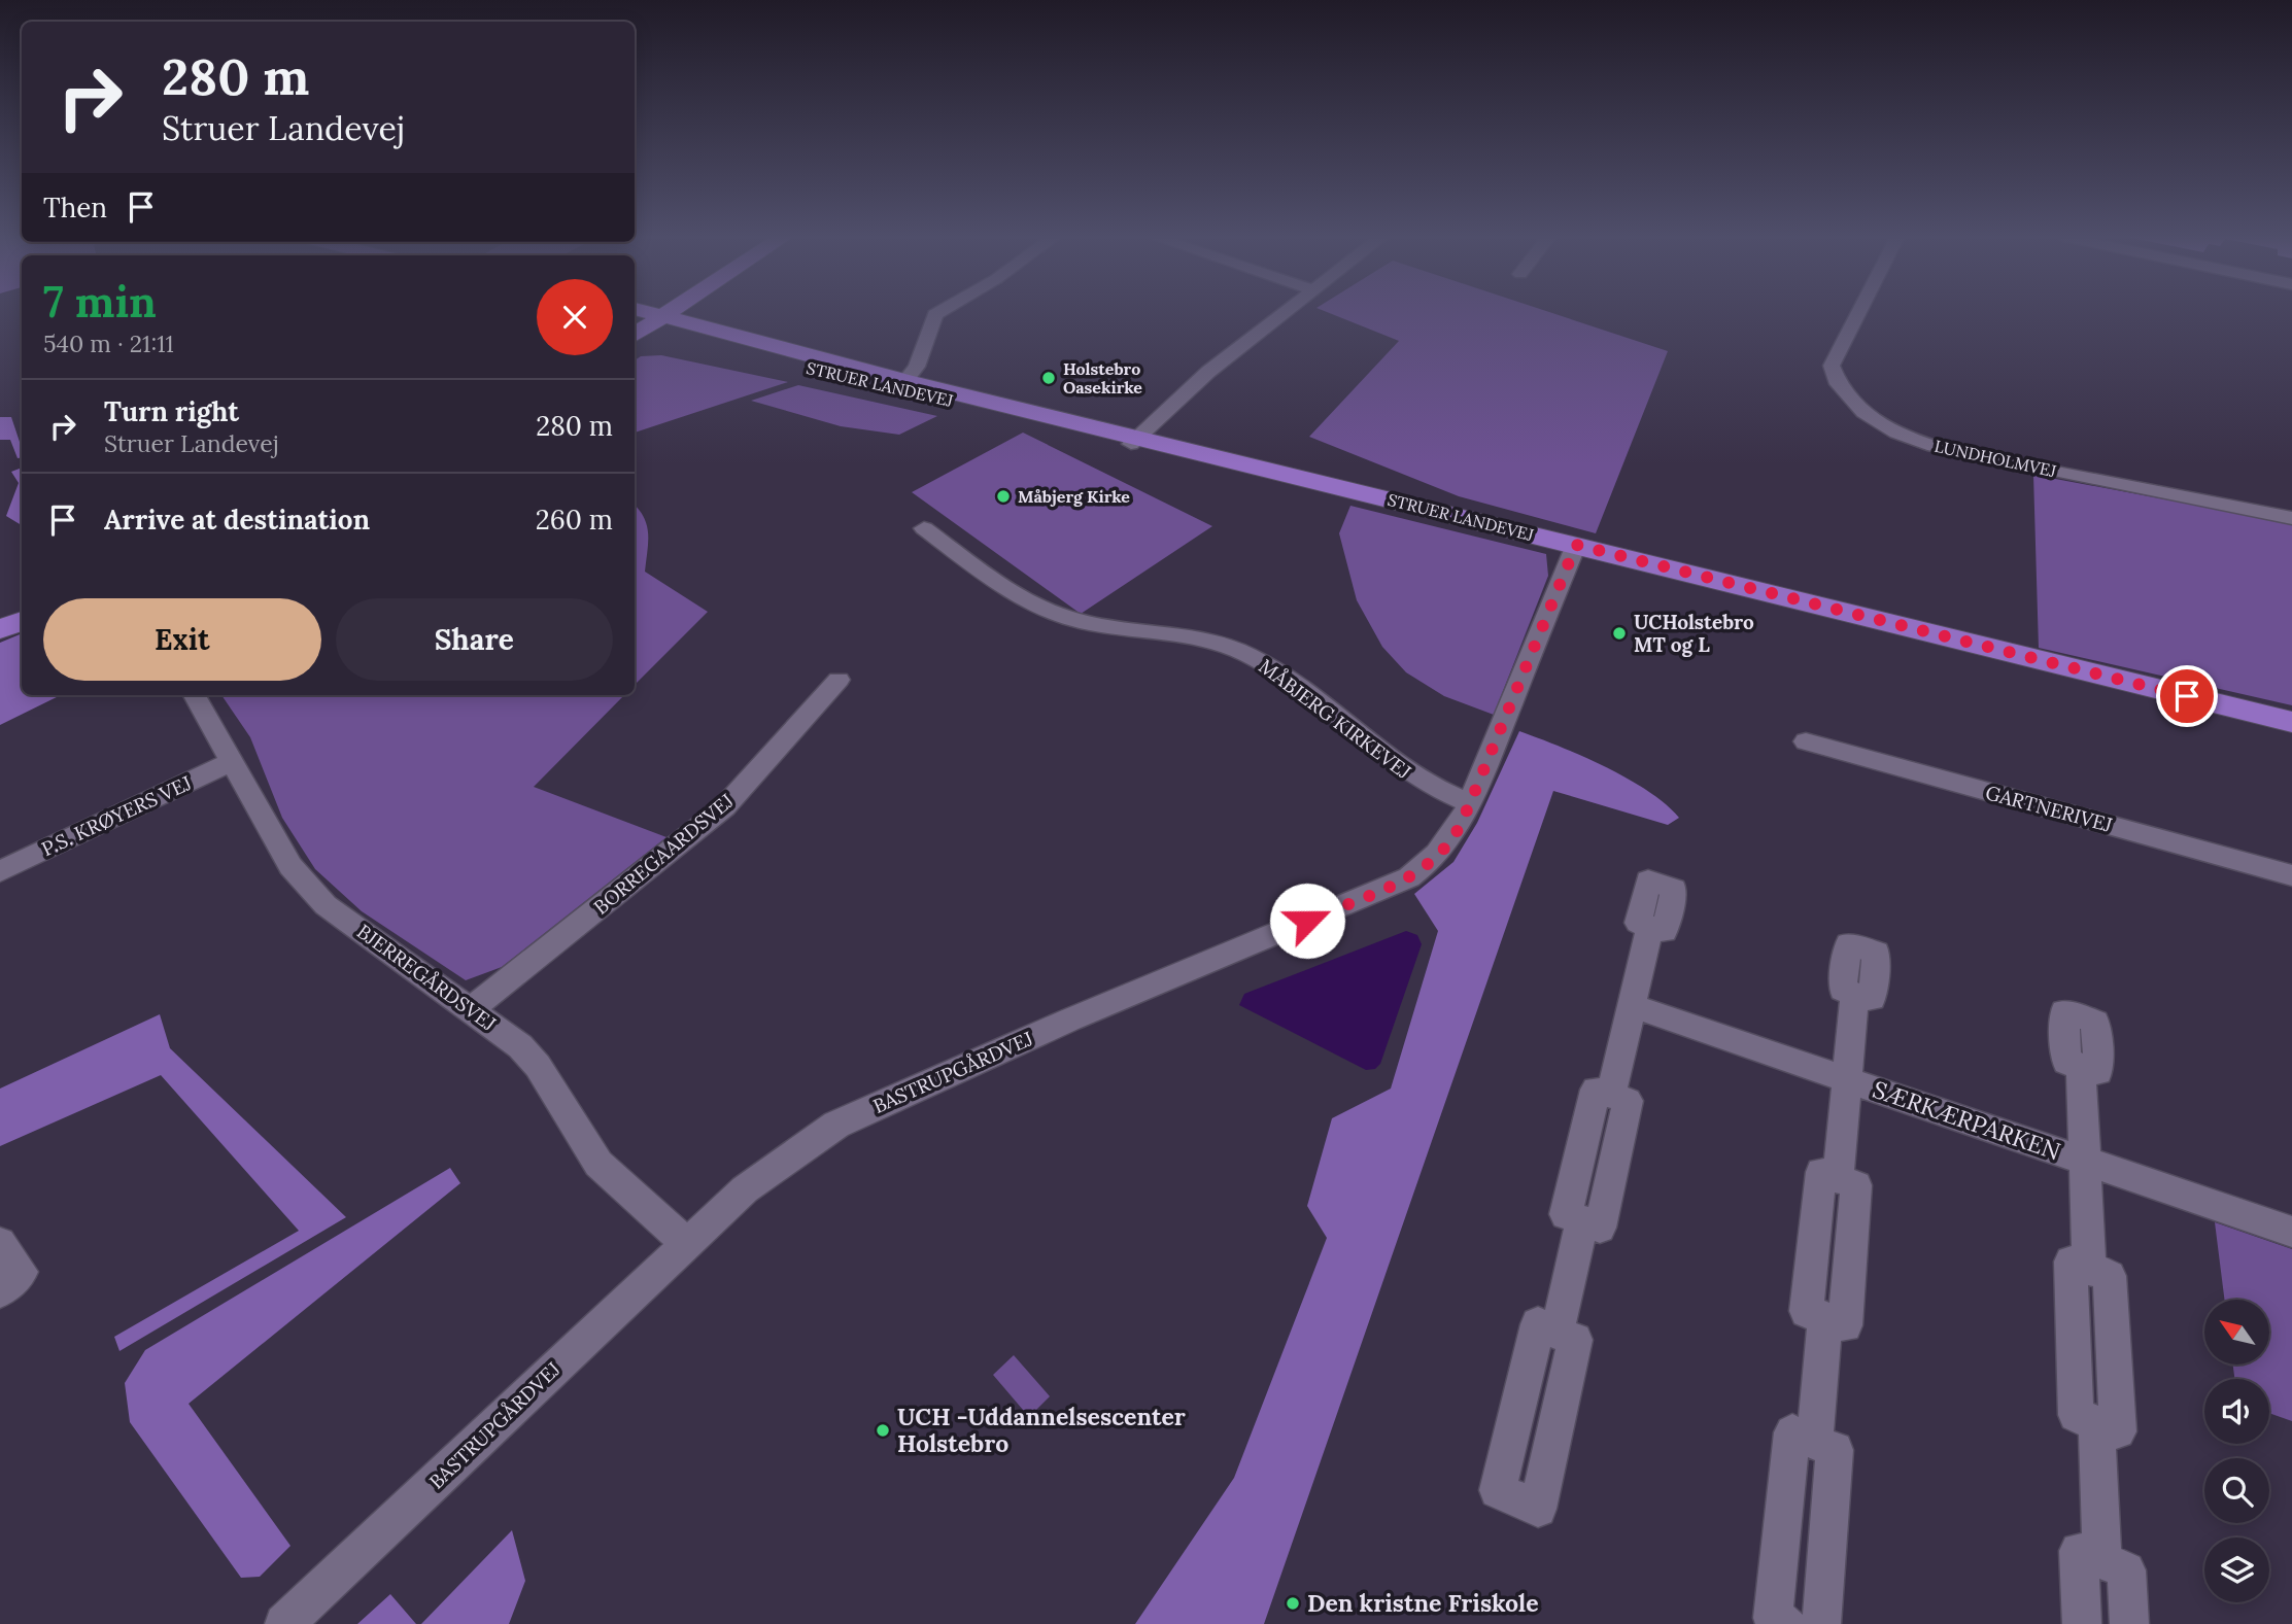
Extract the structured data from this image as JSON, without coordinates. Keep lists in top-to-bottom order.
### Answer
{
  "streets": {
    "main road": ["STRUER LANDEVEJ"],
    "street": [
      "LUNDHOLMVEJ",
      "MÅBJERG KIRKEVEJ",
      "GARTNERIVEJ",
      "P.S. KRØYERS VEJ",
      "BORREGAARDSVEJ",
      "BJERREGÅRDSVEJ",
      "BASTRUPGÅRDVEJ",
      "SÆRKÆRPARKEN"
    ]
  },
  "crossings": [
    ["STRUER LANDEVEJ", "BASTRUPGÅRDVEJ"],
    ["MÅBJERG KIRKEVEJ", "BASTRUPGÅRDVEJ"],
    ["P.S. KRØYERS VEJ", "BJERREGÅRDSVEJ"],
    ["BORREGAARDSVEJ", "BJERREGÅRDSVEJ"],
    ["BJERREGÅRDSVEJ", "BASTRUPGÅRDVEJ"]
  ],
  "places": [
    "Holstebro Oasekirke",
    "Måbjerg Kirke",
    "UCHolstebro MT og L",
    "UCH -Uddannelsescenter Holstebro",
    "Den kristne Friskole"
  ],
  "north": "top left",
  "page": {
    "turn": ["280 m", "Struer Landevej"],
    "then": "Then",
    "heading": ["7 min", "540 m · 21:11"],
    "list": [
      {
        "name": "Turn right",
        "note": "Struer Landevej",
        "value": "280 m"
      },
      {
        "name": "Arrive at destination",
        "value": "260 m"
      }
    ],
    "buttons": ["Exit", "Share"]
  }
}
